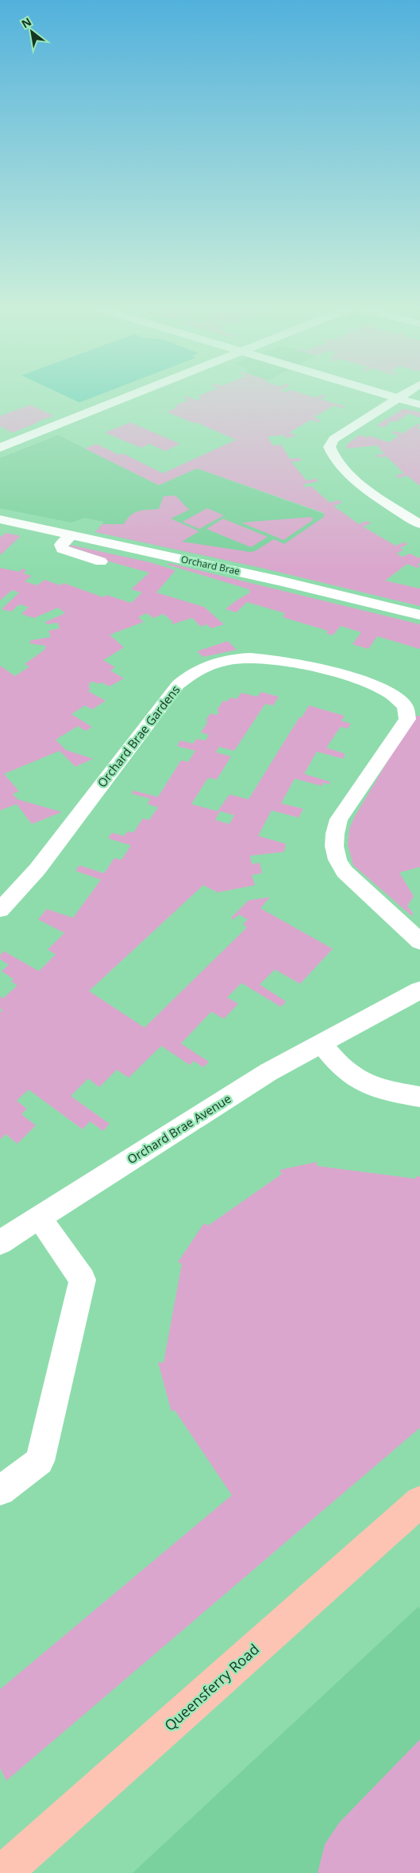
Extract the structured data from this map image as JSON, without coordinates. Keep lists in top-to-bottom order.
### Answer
{
  "streets": {
    "main road": ["Orchard Brae", "Queensferry Road"],
    "street": ["Orchard Brae Gardens", "Orchard Brae Avenue"]
  },
  "north": "top left"
}
